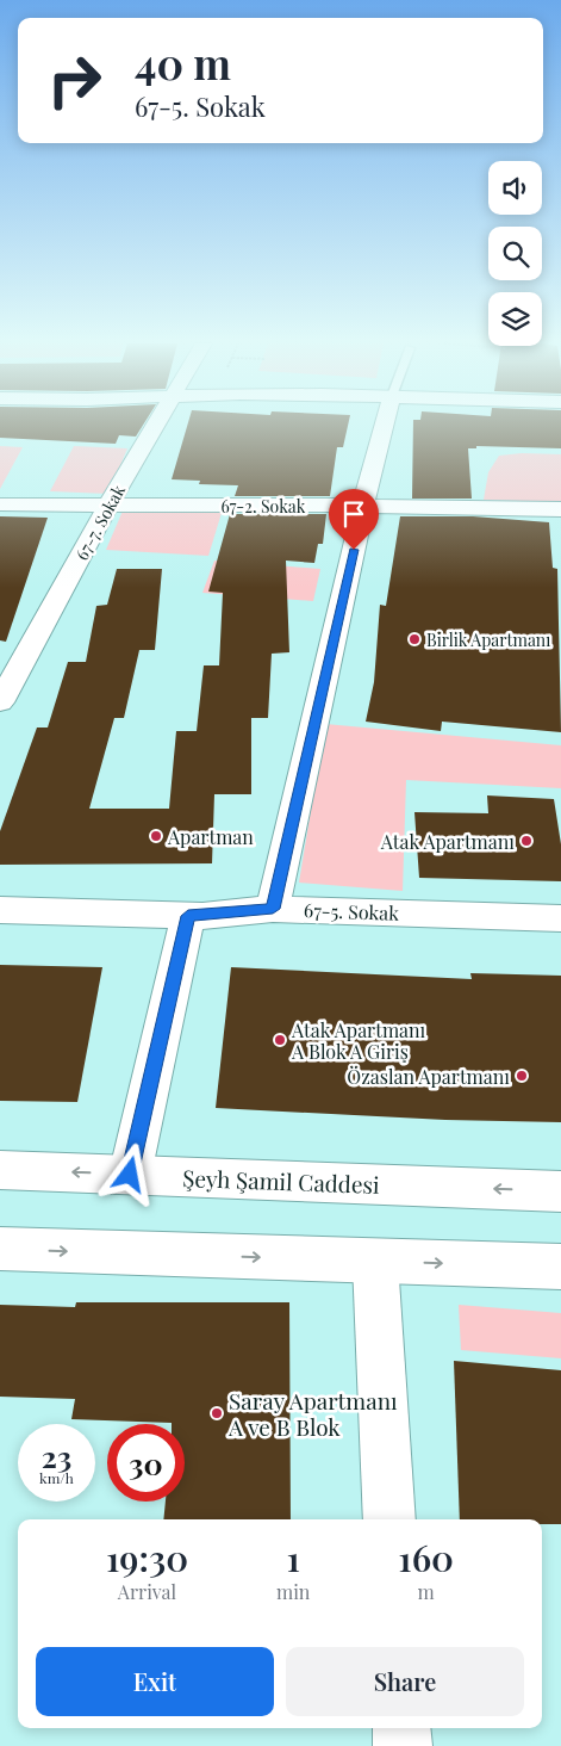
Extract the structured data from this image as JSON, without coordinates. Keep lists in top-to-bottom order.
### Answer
{
  "streets": {
    "street": [
      "67-2. Sokak",
      "67-7. Sokak",
      "67-5. Sokak",
      "Şeyh Şamil Caddesi"
    ]
  },
  "crossings": [
    ["67-2. Sokak", "67-7. Sokak"]
  ],
  "places": [
    "Birlik Apartmanı",
    "Apartman",
    "Atak Apartmanı",
    "Atak Apartmanı A Blok A Giriş",
    "Özaslan Apartmanı",
    "Saray Apartmanı A ve B Blok"
  ],
  "page": {
    "turn": ["40 m", "67-5. Sokak"],
    "speed": "23 km/h",
    "limit": "30",
    "eta": [
      "19:30",
      "Arrival",
      "1",
      "min",
      "160",
      "m"
    ],
    "buttons": ["Exit", "Share"]
  }
}
